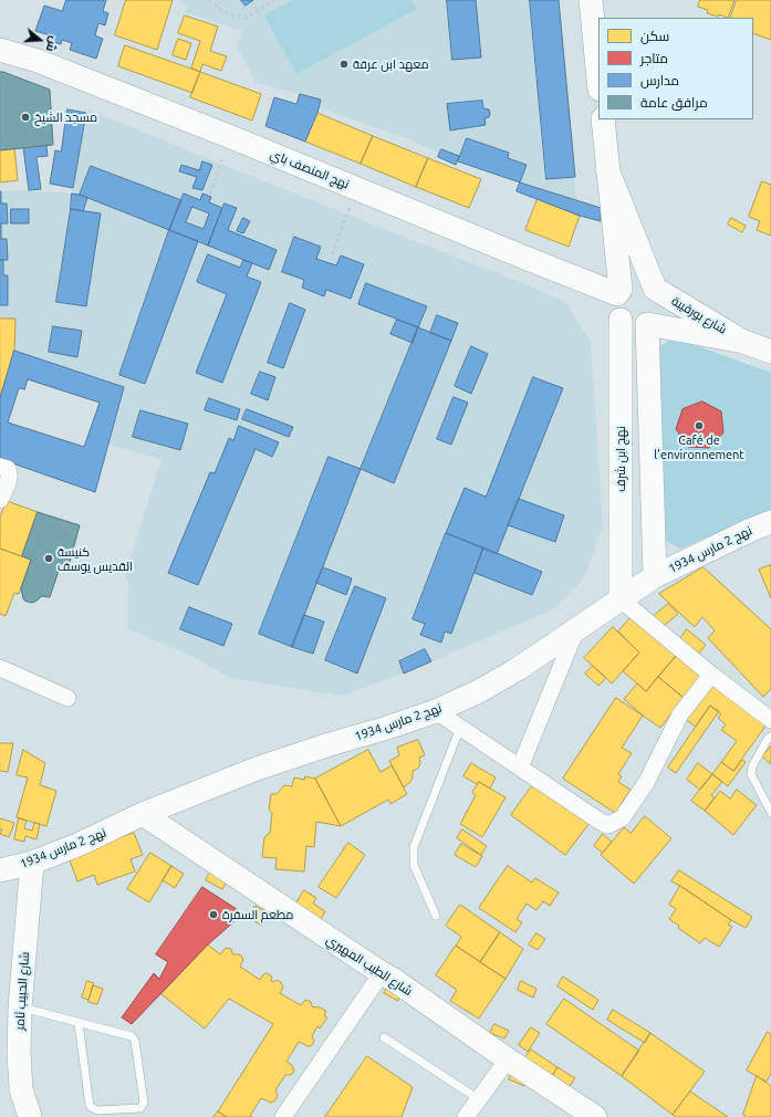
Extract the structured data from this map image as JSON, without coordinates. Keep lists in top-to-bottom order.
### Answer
{
  "streets": {
    "street": [
      "نهج المنصف باي",
      "شارع بورقيبة",
      "نهج ابن شرف",
      "نهج 2 مارس 1934",
      "شارع الطيب المهيري",
      "شارع الحبيب ثامر"
    ]
  },
  "crossings": [
    ["نهج المنصف باي", "شارع بورقيبة"],
    ["نهج المنصف باي", "نهج ابن شرف"],
    ["شارع بورقيبة", "نهج ابن شرف"],
    ["نهج ابن شرف", "نهج 2 مارس 1934"],
    ["نهج 2 مارس 1934", "شارع الطيب المهيري"],
    ["نهج 2 مارس 1934", "شارع الحبيب ثامر"]
  ],
  "places": [
    "معهد ابن عرفة",
    "مسجد الشيخ",
    "Café de l'environnement",
    "كنيسة القديس يوسف",
    "مطعم السفرة"
  ],
  "legend": [
    "سكن",
    "متاجر",
    "مدارس",
    "مرافق عامة"
  ],
  "north": "right"
}
